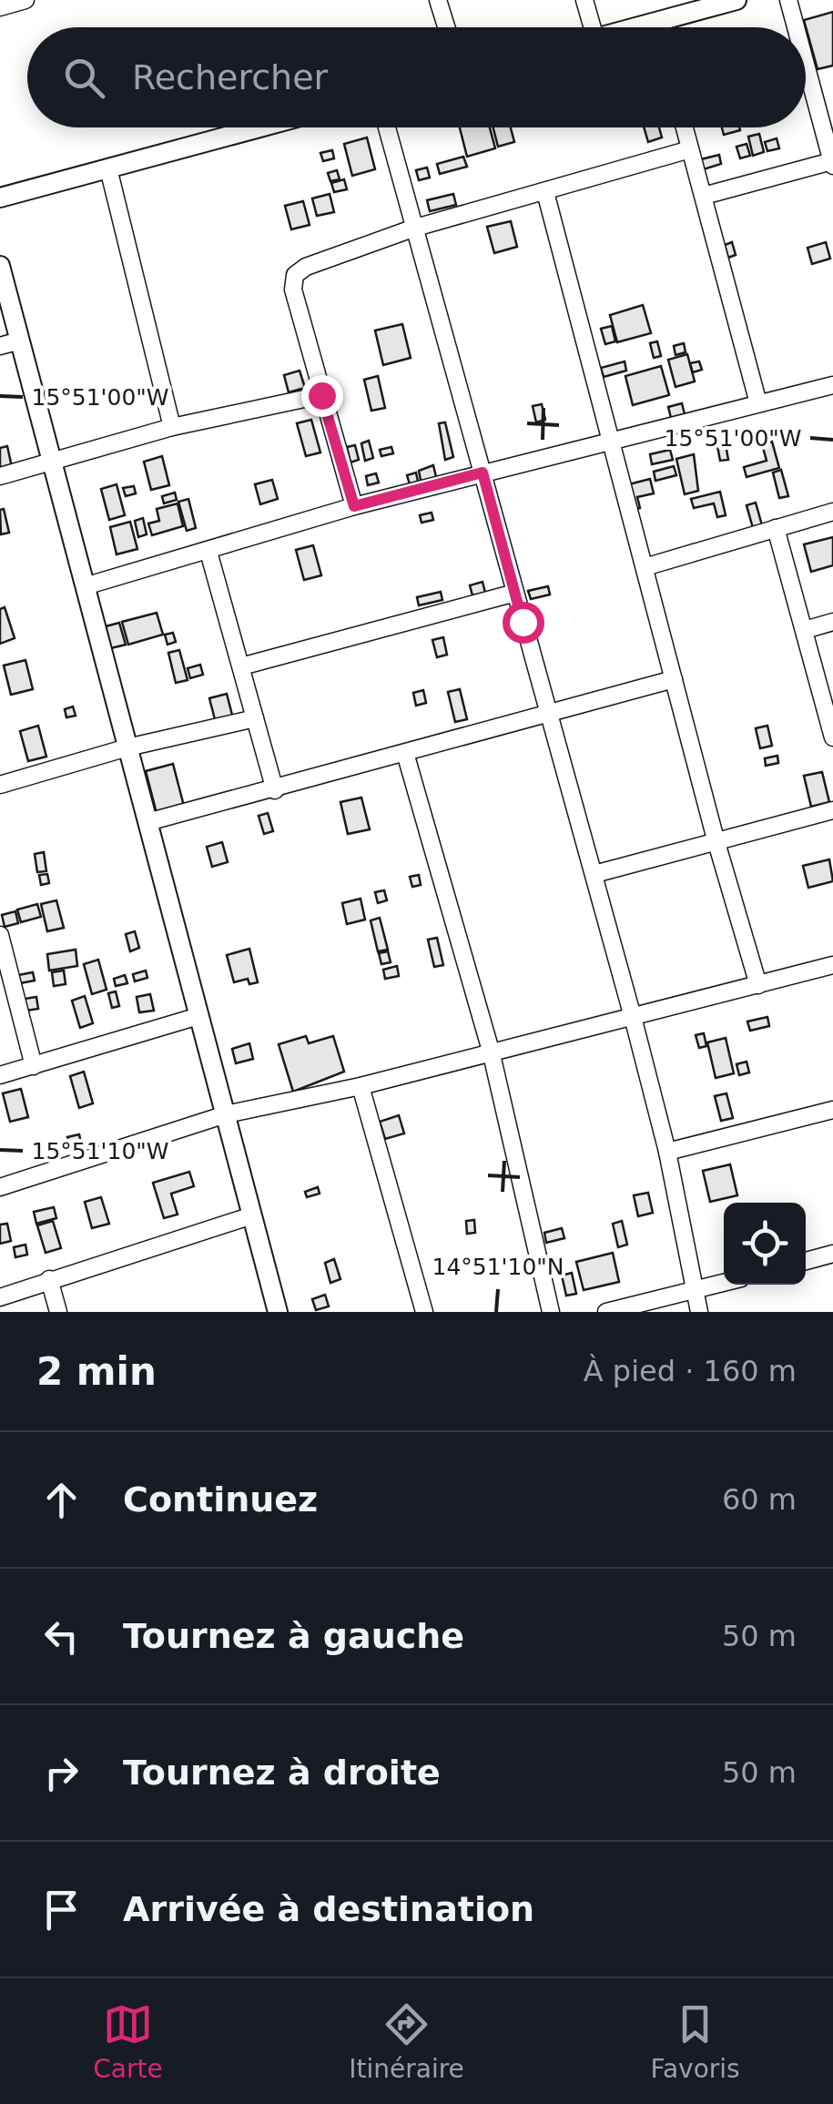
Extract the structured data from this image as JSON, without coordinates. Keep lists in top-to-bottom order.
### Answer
{
  "page": {
    "search": "Rechercher",
    "heading": ["2 min", "À pied · 160 m"],
    "list": [
      ["Continuez", "60 m"],
      ["Tournez à gauche", "50 m"],
      ["Tournez à droite", "50 m"],
      "Arrivée à destination"
    ],
    "nav": ["Carte", "Itinéraire", "Favoris"]
  },
  "coordinates": ["15°51'00\"W", "15°51'10\"W", "14°51'10\"N"]
}
